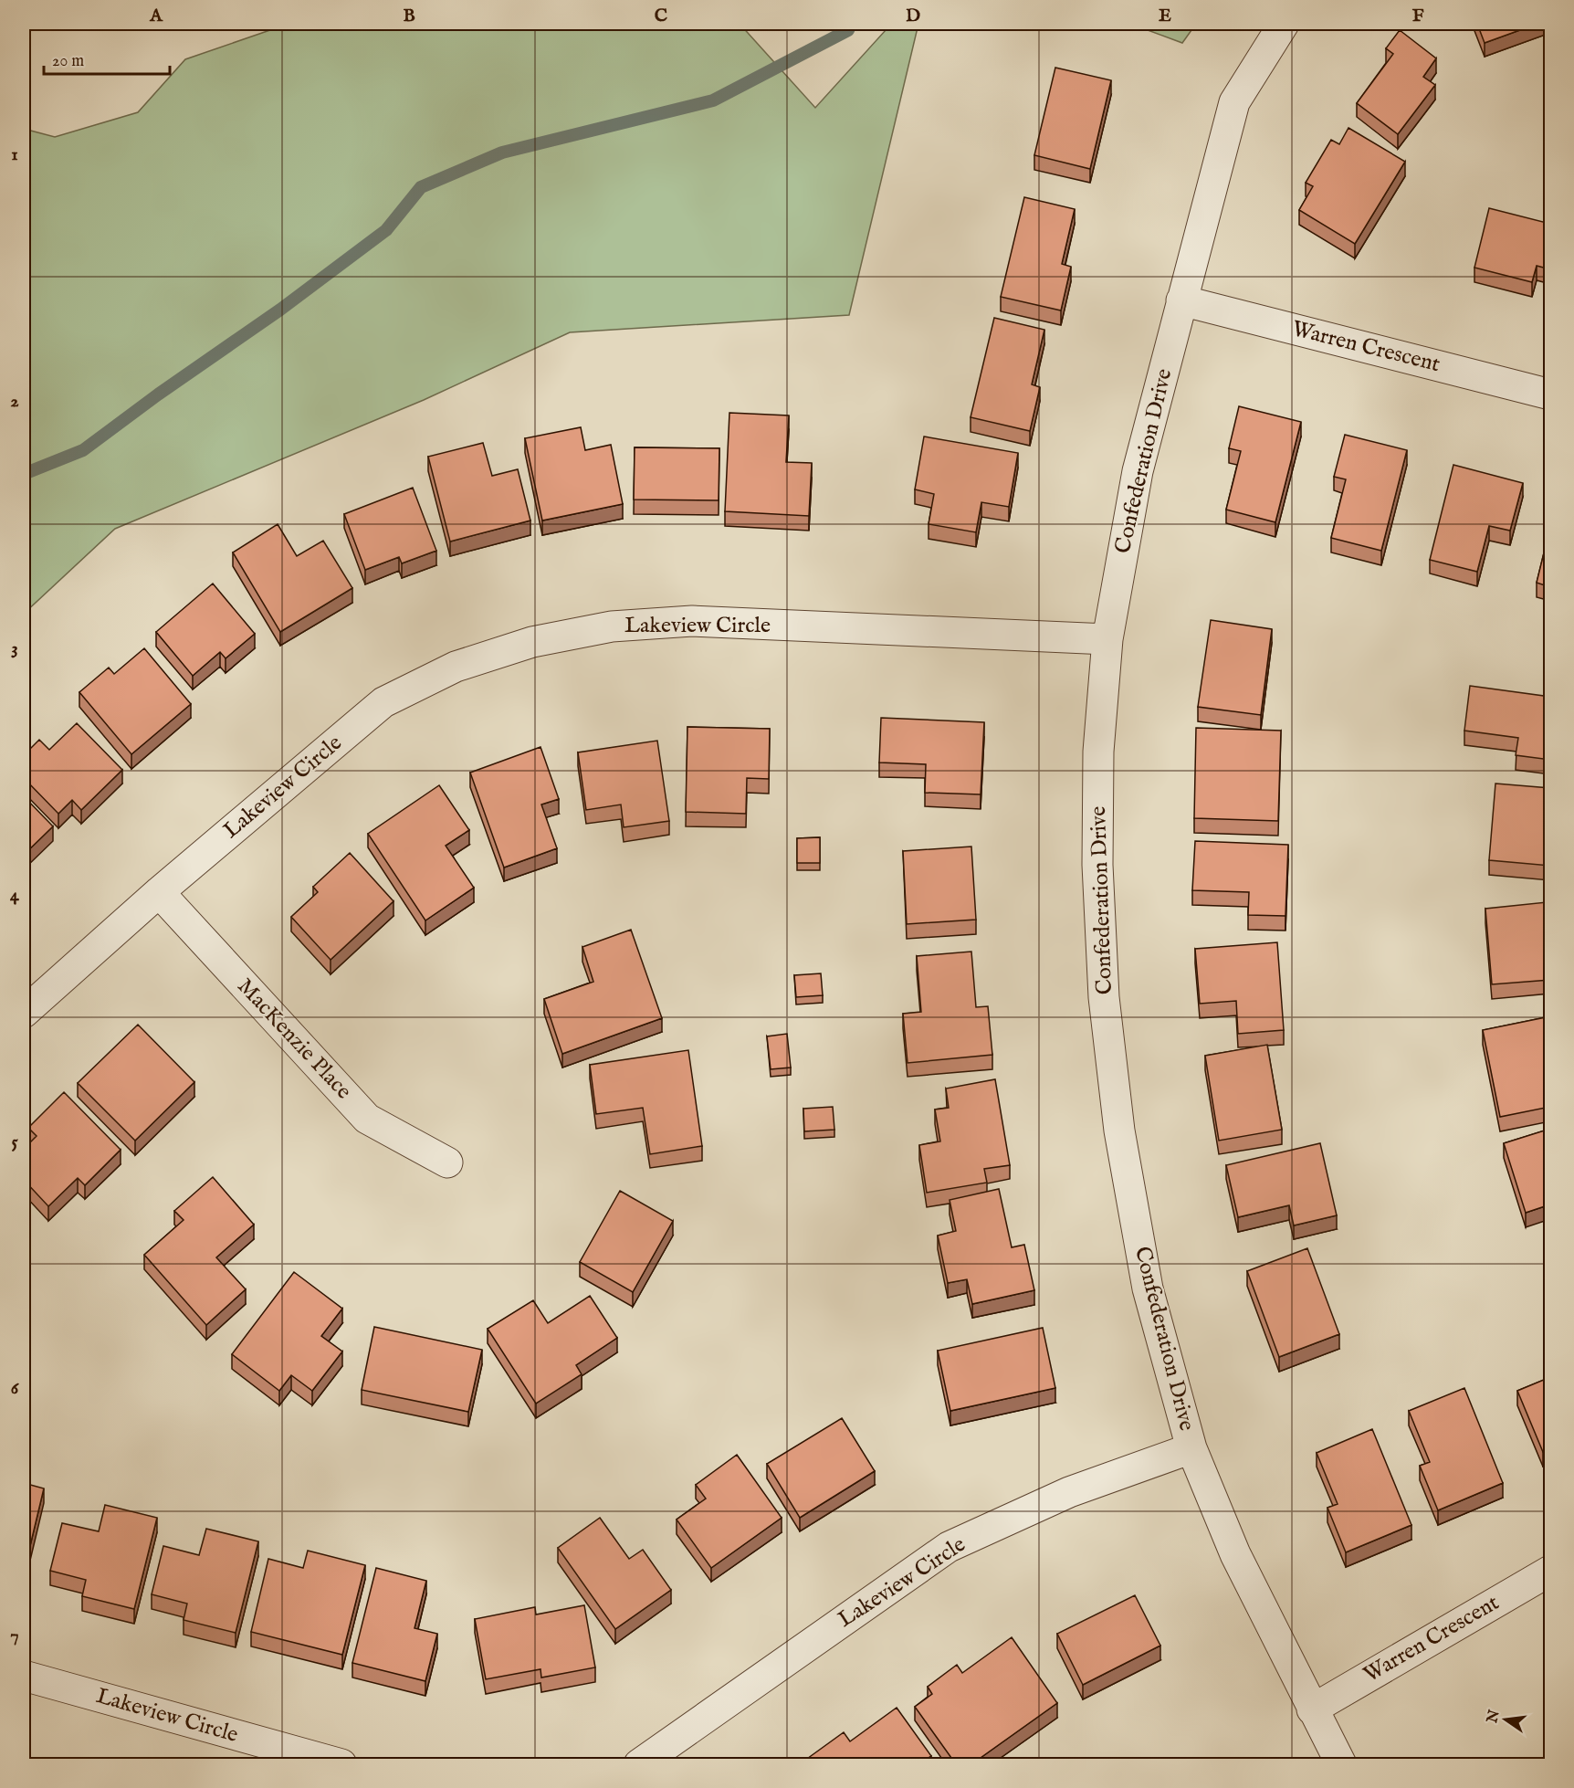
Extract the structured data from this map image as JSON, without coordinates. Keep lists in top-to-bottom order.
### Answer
{
  "streets": {
    "street": [
      "Warren Crescent",
      "Confederation Drive",
      "Lakeview Circle",
      "MacKenzie Place"
    ]
  },
  "crossings": [
    ["Warren Crescent", "Confederation Drive"],
    ["Confederation Drive", "Lakeview Circle"],
    ["Lakeview Circle", "MacKenzie Place"]
  ],
  "scale_bar": "20 m",
  "north": "left",
  "grid": {
    "columns": [
      "A",
      "B",
      "C",
      "D",
      "E",
      "F"
    ],
    "rows": [
      "1",
      "2",
      "3",
      "4",
      "5",
      "6",
      "7"
    ]
  }
}
